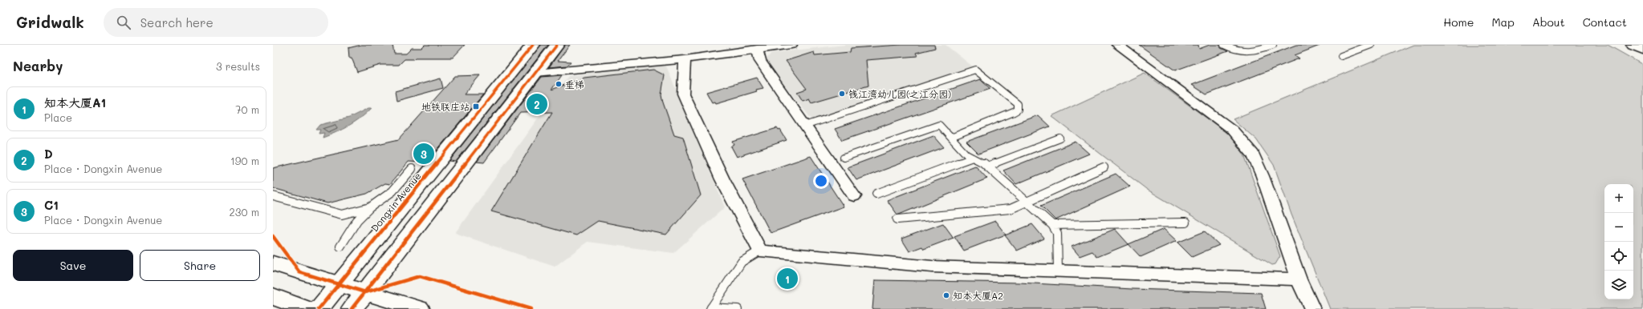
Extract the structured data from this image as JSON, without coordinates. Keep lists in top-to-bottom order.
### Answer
{
  "streets": {
    "main road": ["Dongxin Avenue"]
  },
  "places": {
    "other": ["垂梯", "钱江湾幼儿园(之江分园)", "知本大厦A2"],
    "transit": ["地铁联庄站"]
  },
  "page": {
    "header": "Gridwalk",
    "search": "Search here",
    "nav": [
      "Home",
      "Map",
      "About",
      "Contact"
    ],
    "heading": ["Nearby", "3 results"],
    "list": [
      {
        "mark": "1",
        "name": "知本大厦A1",
        "note": "Place",
        "value": "70 m"
      },
      {
        "mark": "2",
        "name": "D",
        "note": "Place · Dongxin Avenue",
        "value": "190 m"
      },
      {
        "mark": "3",
        "name": "C1",
        "note": "Place · Dongxin Avenue",
        "value": "230 m"
      }
    ],
    "pins": ["2", "3", "1"],
    "map_buttons": ["+", "−"],
    "buttons": ["Save", "Share"]
  }
}
